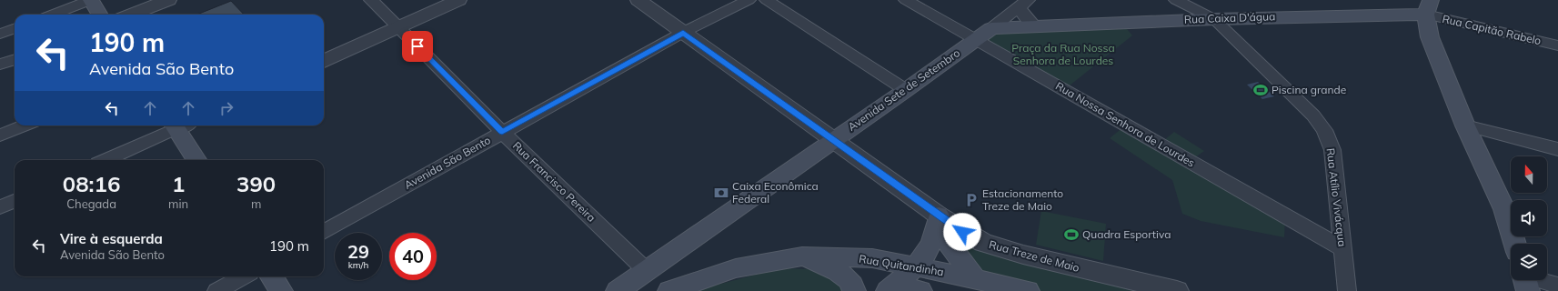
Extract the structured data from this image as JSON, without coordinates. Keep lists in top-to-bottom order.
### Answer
{
  "streets": {
    "main road": ["Rua Caixa D'água", "Avenida Sete de Setembro", "Rua Quitandinha"],
    "street": [
      "Rua Capitão Rabelo",
      "Rua Nossa Senhora de Lourdes",
      "Avenida São Bento",
      "Rua Francisco Pereira",
      "Rua Atílio Vivácqua",
      "Rua Treze de Maio"
    ]
  },
  "crossings": [
    ["Rua Caixa D'água", "Rua Capitão Rabelo"],
    ["Rua Caixa D'água", "Avenida Sete de Setembro"],
    ["Rua Caixa D'água", "Rua Nossa Senhora de Lourdes"],
    ["Rua Caixa D'água", "Rua Atílio Vivácqua"],
    ["Avenida Sete de Setembro", "Rua Nossa Senhora de Lourdes"],
    ["Avenida Sete de Setembro", "Rua Francisco Pereira"],
    ["Avenida Sete de Setembro", "Rua Treze de Maio"],
    ["Rua Nossa Senhora de Lourdes", "Rua Atílio Vivácqua"],
    ["Avenida São Bento", "Rua Francisco Pereira"],
    ["Avenida São Bento", "Rua Treze de Maio"]
  ],
  "parks": ["Praça da Rua Nossa Senhora de Lourdes"],
  "places": {
    "sports": ["Piscina grande", "Quadra Esportiva"],
    "bank": ["Caixa Econômica Federal"],
    "parking": ["Estacionamento Treze de Maio"]
  },
  "north": "top",
  "page": {
    "turn": ["190 m", "Avenida São Bento"],
    "eta": [
      "08:16",
      "Chegada",
      "1",
      "min",
      "390",
      "m"
    ],
    "list": [
      {
        "name": "Vire à esquerda",
        "note": "Avenida São Bento",
        "value": "190 m"
      }
    ],
    "speed": "29 km/h",
    "limit": "40"
  }
}
